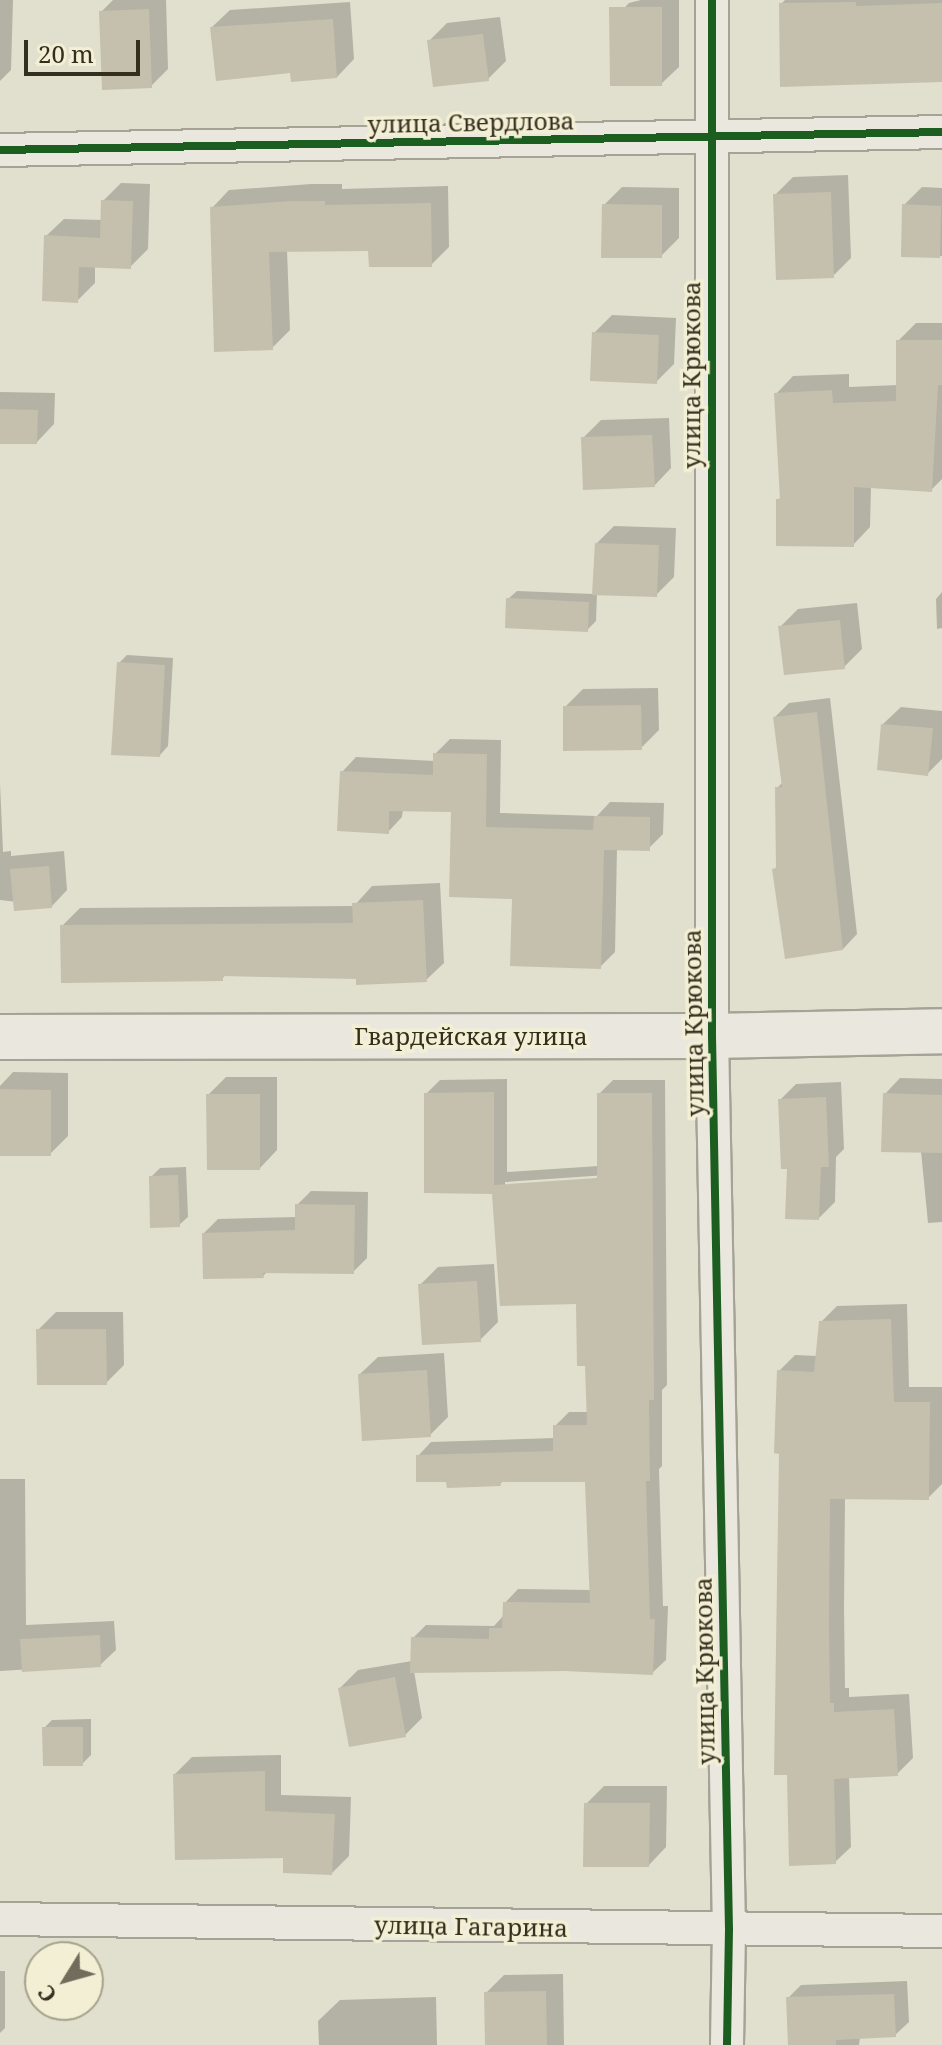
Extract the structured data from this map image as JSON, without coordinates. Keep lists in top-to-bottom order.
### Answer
{
  "streets": {
    "street": [
      "улица Свердлова",
      "улица Крюкова",
      "Гвардейская улица",
      "улица Гагарина"
    ]
  },
  "crossings": [
    ["улица Свердлова", "улица Крюкова"],
    ["улица Крюкова", "Гвардейская улица"],
    ["улица Крюкова", "улица Гагарина"]
  ],
  "scale_bar": "20 m",
  "north": "bottom left"
}
